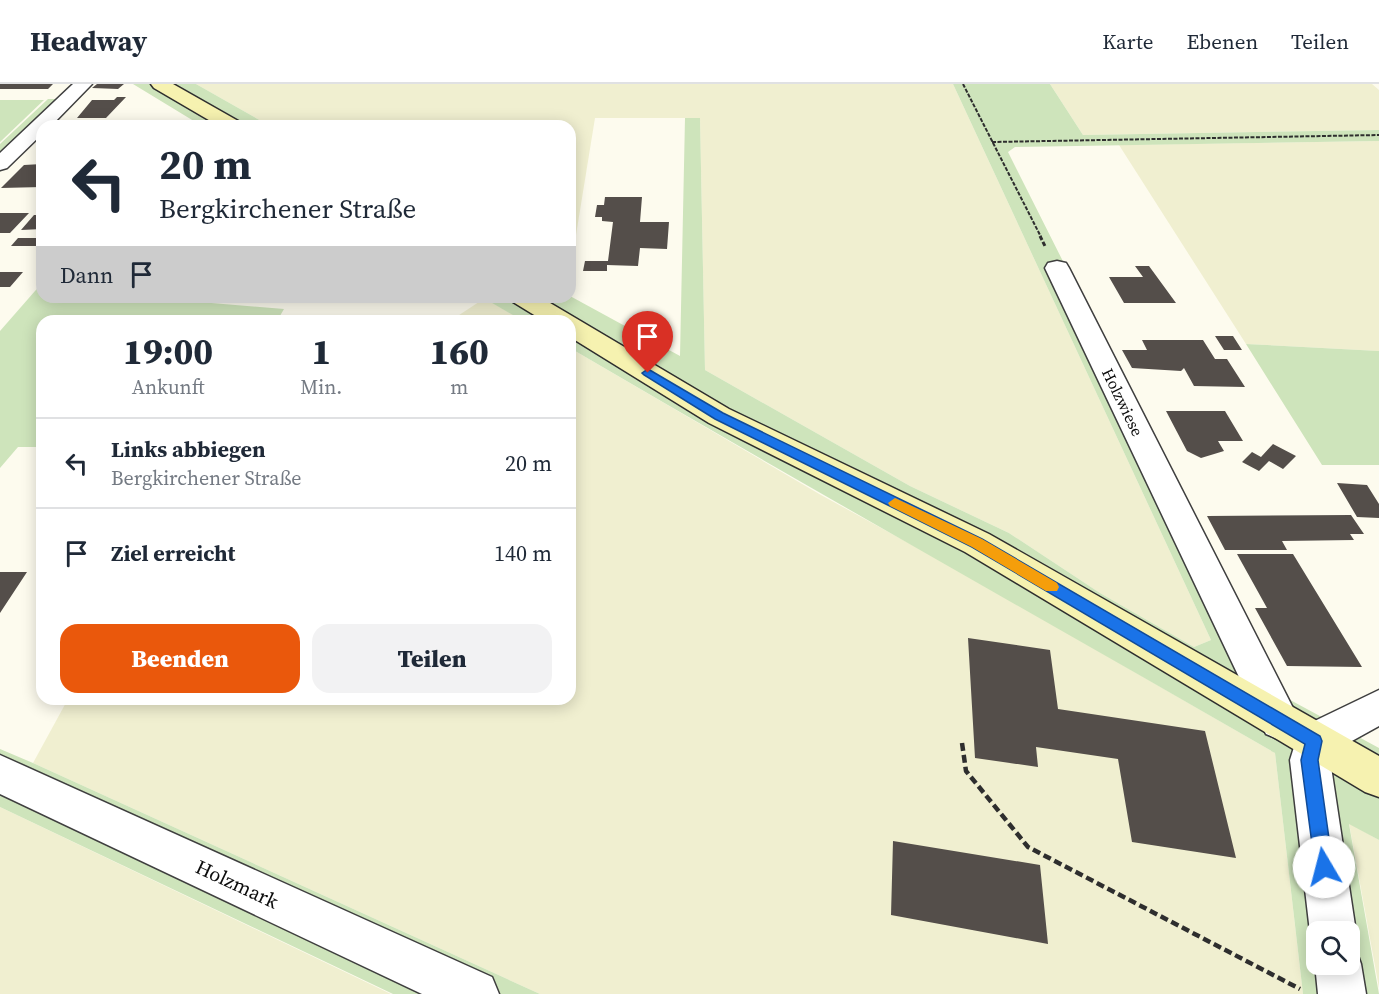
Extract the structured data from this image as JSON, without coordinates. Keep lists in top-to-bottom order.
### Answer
{
  "streets": {
    "street": ["Holzwiese", "Holzmark"]
  },
  "page": {
    "header": "Headway",
    "nav": ["Karte", "Ebenen", "Teilen"],
    "turn": ["20 m", "Bergkirchener Straße"],
    "then": "Dann",
    "eta": [
      "19:00",
      "Ankunft",
      "1",
      "Min.",
      "160",
      "m"
    ],
    "list": [
      {
        "name": "Links abbiegen",
        "note": "Bergkirchener Straße",
        "value": "20 m"
      },
      {
        "name": "Ziel erreicht",
        "value": "140 m"
      }
    ],
    "buttons": ["Beenden", "Teilen"]
  }
}
